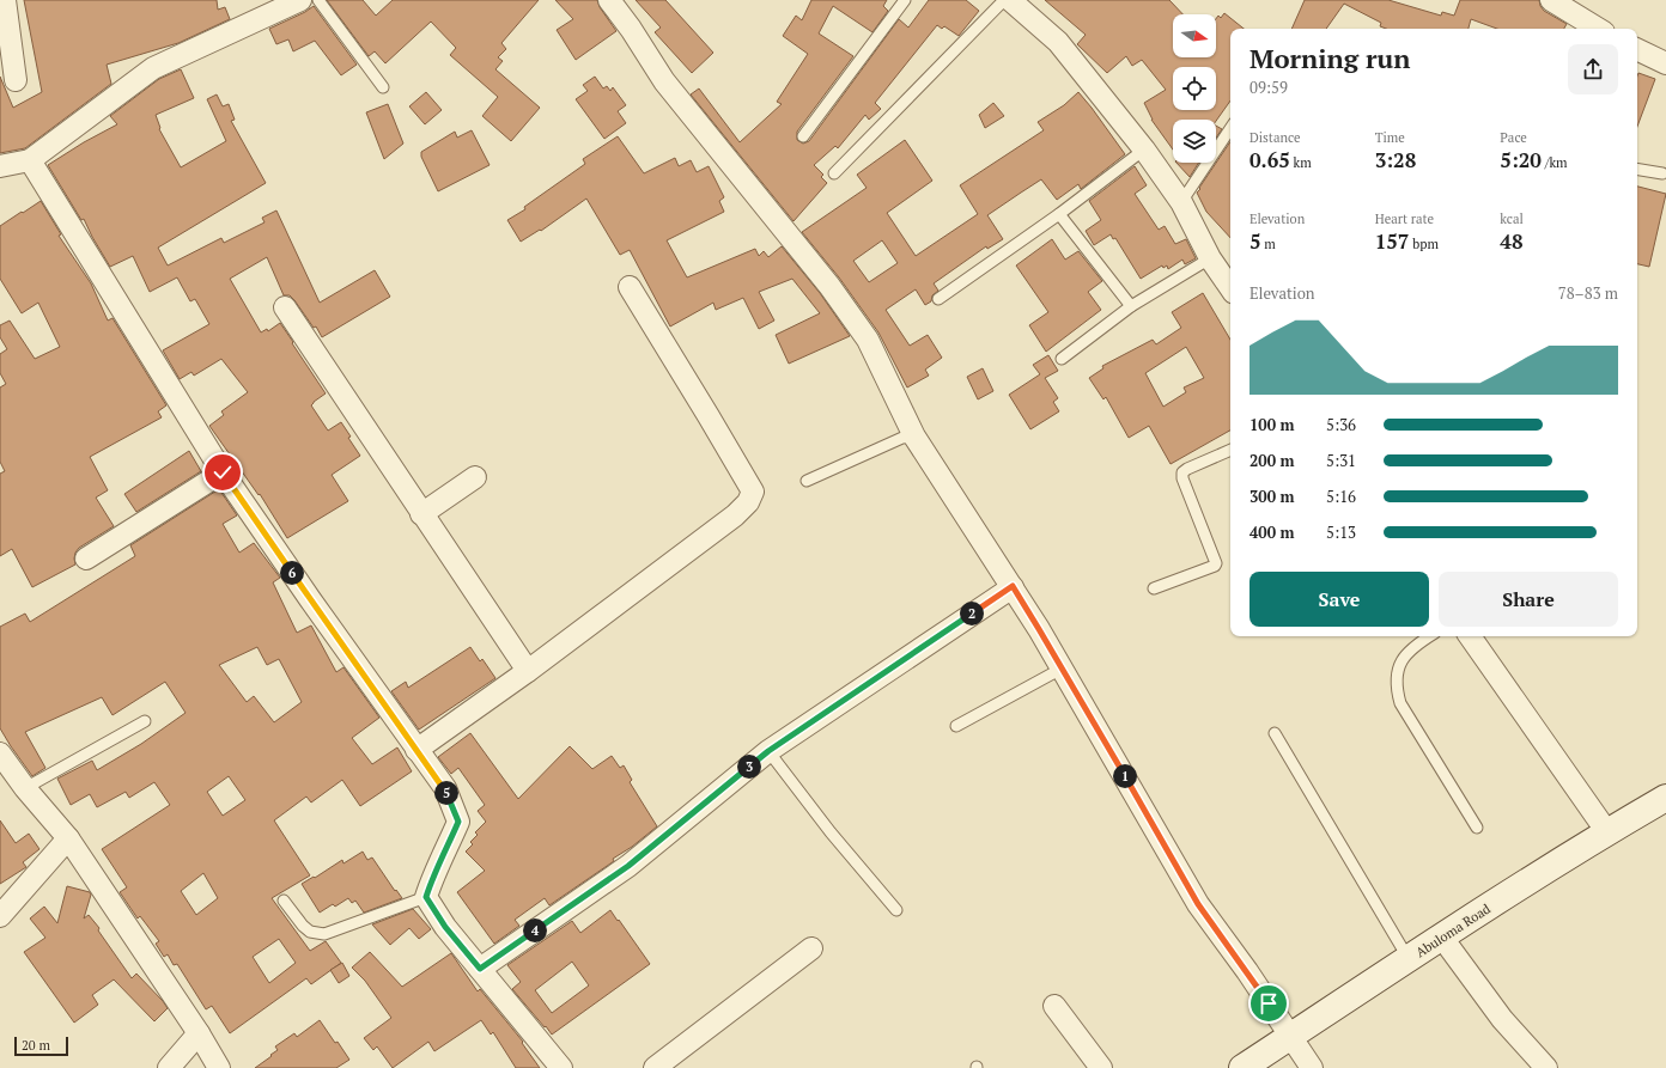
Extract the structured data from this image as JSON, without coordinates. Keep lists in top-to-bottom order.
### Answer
{
  "streets": {
    "street": ["Abuloma Road"]
  },
  "scale_bar": "20 m",
  "north": "right",
  "page": {
    "heading": ["Morning run", "09:59"],
    "stats": [
      ["Distance", "0.65 km"],
      ["Time", "3:28"],
      ["Pace", "5:20 /km"],
      ["Elevation", "5 m"],
      ["Heart rate", "157 bpm"],
      ["kcal", "48"]
    ],
    "chart": ["Elevation", "78–83 m"],
    "list": [
      {
        "name": "100 m",
        "note": "5:36"
      },
      {
        "name": "200 m",
        "note": "5:31"
      },
      {
        "name": "300 m",
        "note": "5:16"
      },
      {
        "name": "400 m",
        "note": "5:13"
      }
    ],
    "pins": [
      "6",
      "2",
      "3",
      "1",
      "5",
      "4"
    ],
    "buttons": ["Save", "Share"],
    "scale": "20 m"
  }
}
